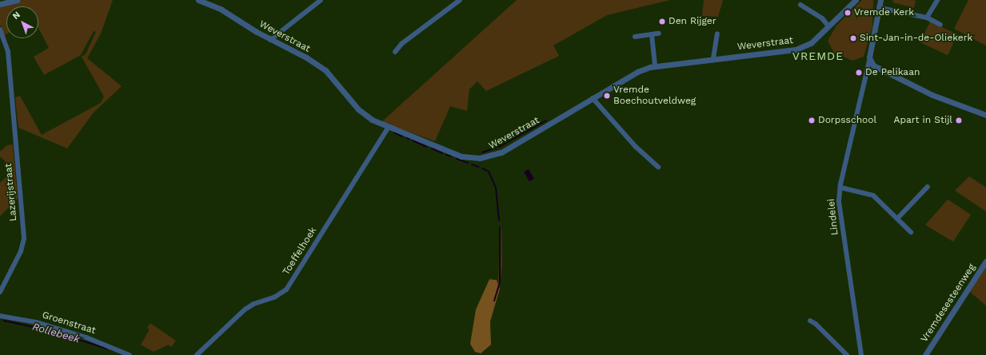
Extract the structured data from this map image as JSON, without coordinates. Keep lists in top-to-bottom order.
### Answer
{
  "streets": {
    "street": [
      "Weverstraat",
      "Lazerijstraat",
      "Lindelei",
      "Toeffelhoek",
      "Vremdesesteenweg",
      "Groenstraat"
    ]
  },
  "crossings": [
    ["Weverstraat", "Toeffelhoek"]
  ],
  "districts": ["VREMDE"],
  "water": ["Rollebeek"],
  "places": [
    "Vremde Kerk",
    "Den Rijger",
    "Sint-Jan-in-de-Oliekerk",
    "De Pelikaan",
    "Vremde Boechoutveldweg",
    "Dorpsschool",
    "Apart in Stijl"
  ],
  "north": "top left"
}
